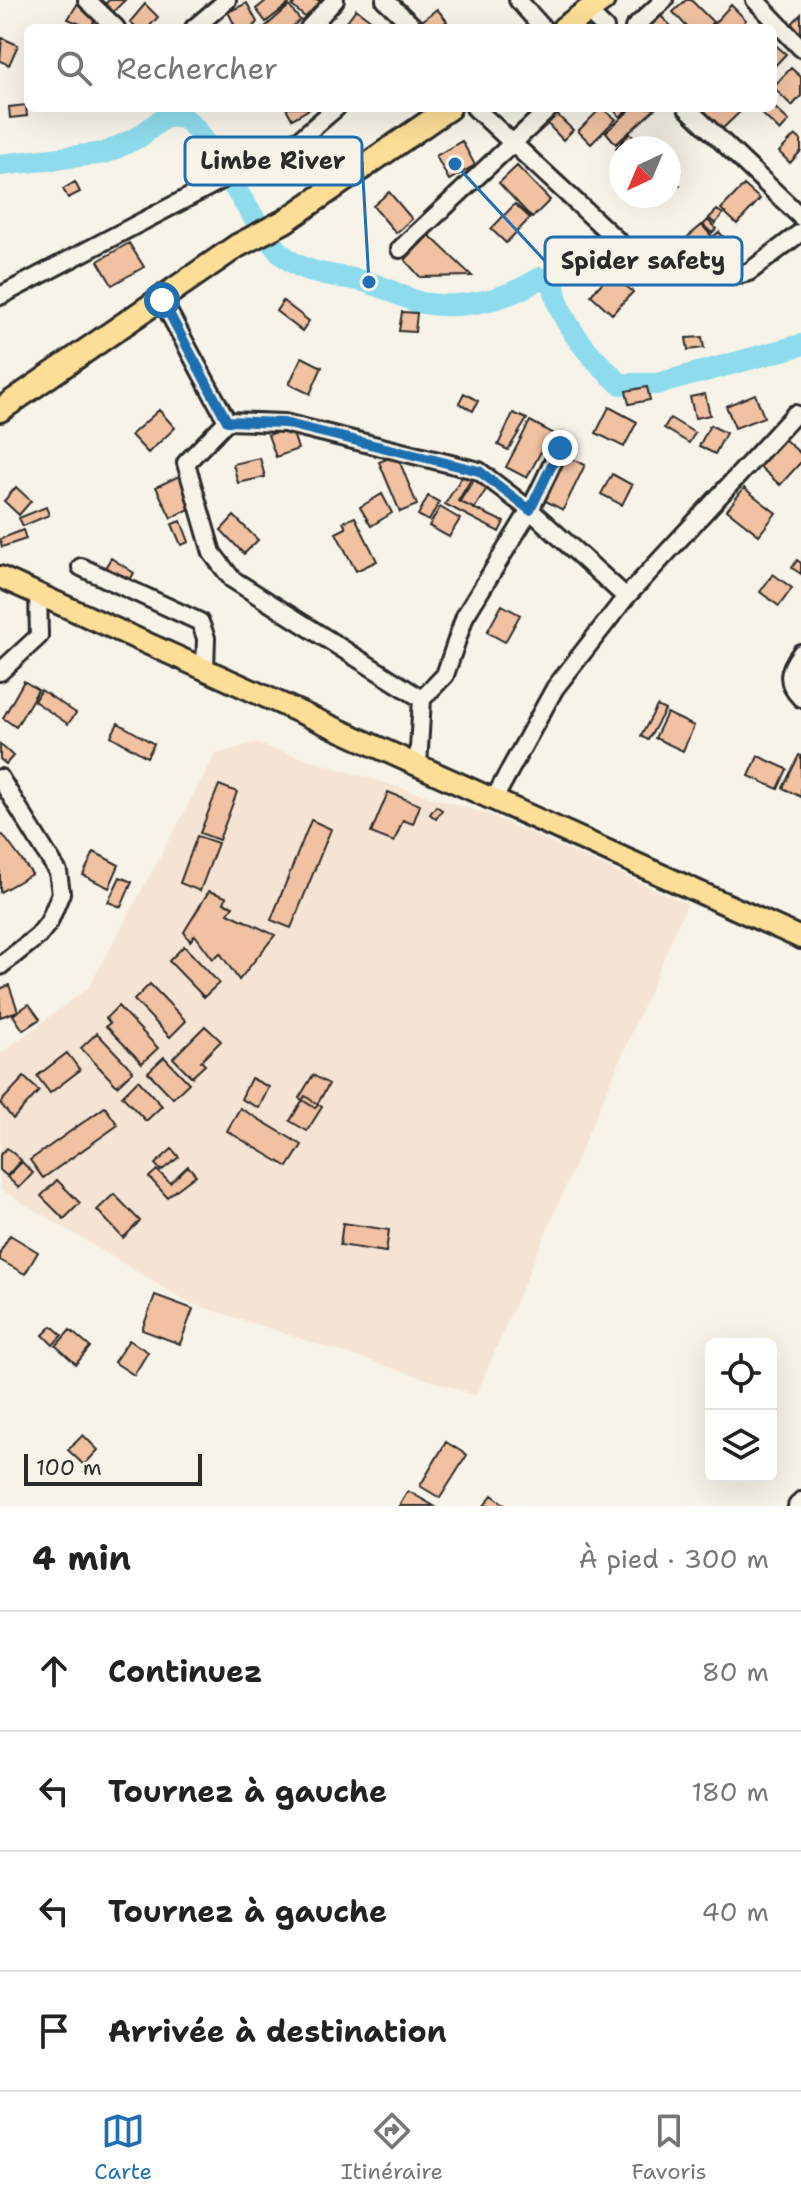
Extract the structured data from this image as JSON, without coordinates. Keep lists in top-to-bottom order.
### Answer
{
  "places": ["Spider safety", "Limbe River"],
  "scale_bar": "100 m",
  "north": "bottom left",
  "page": {
    "search": "Rechercher",
    "scale": "100 m",
    "heading": ["4 min", "À pied · 300 m"],
    "list": [
      ["Continuez", "80 m"],
      ["Tournez à gauche", "180 m"],
      ["Tournez à gauche", "40 m"],
      "Arrivée à destination"
    ],
    "nav": ["Carte", "Itinéraire", "Favoris"]
  }
}
